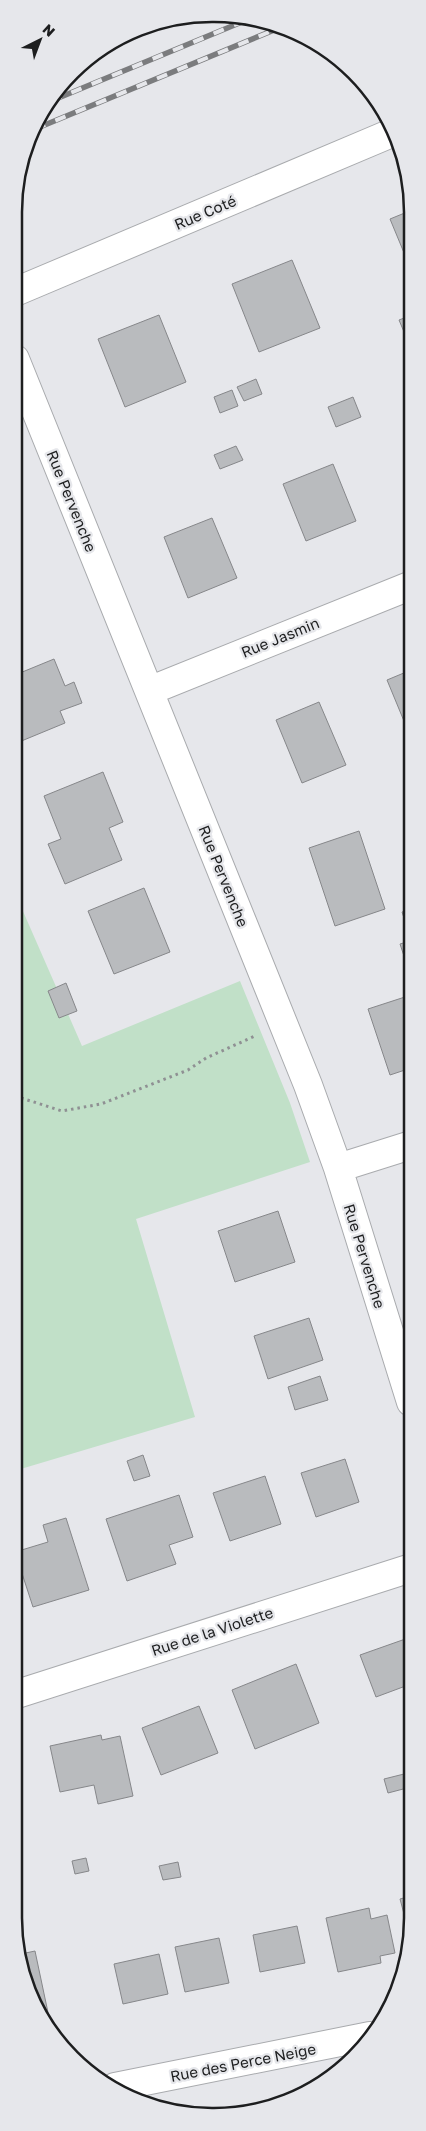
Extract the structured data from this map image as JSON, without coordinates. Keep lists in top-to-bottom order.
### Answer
{
  "streets": {
    "street": [
      "Rue Coté",
      "Rue Pervenche",
      "Rue Jasmin",
      "Rue de la Violette",
      "Rue des Perce Neige"
    ]
  },
  "crossings": [
    ["Rue Pervenche", "Rue Jasmin"]
  ],
  "north": "top right"
}
